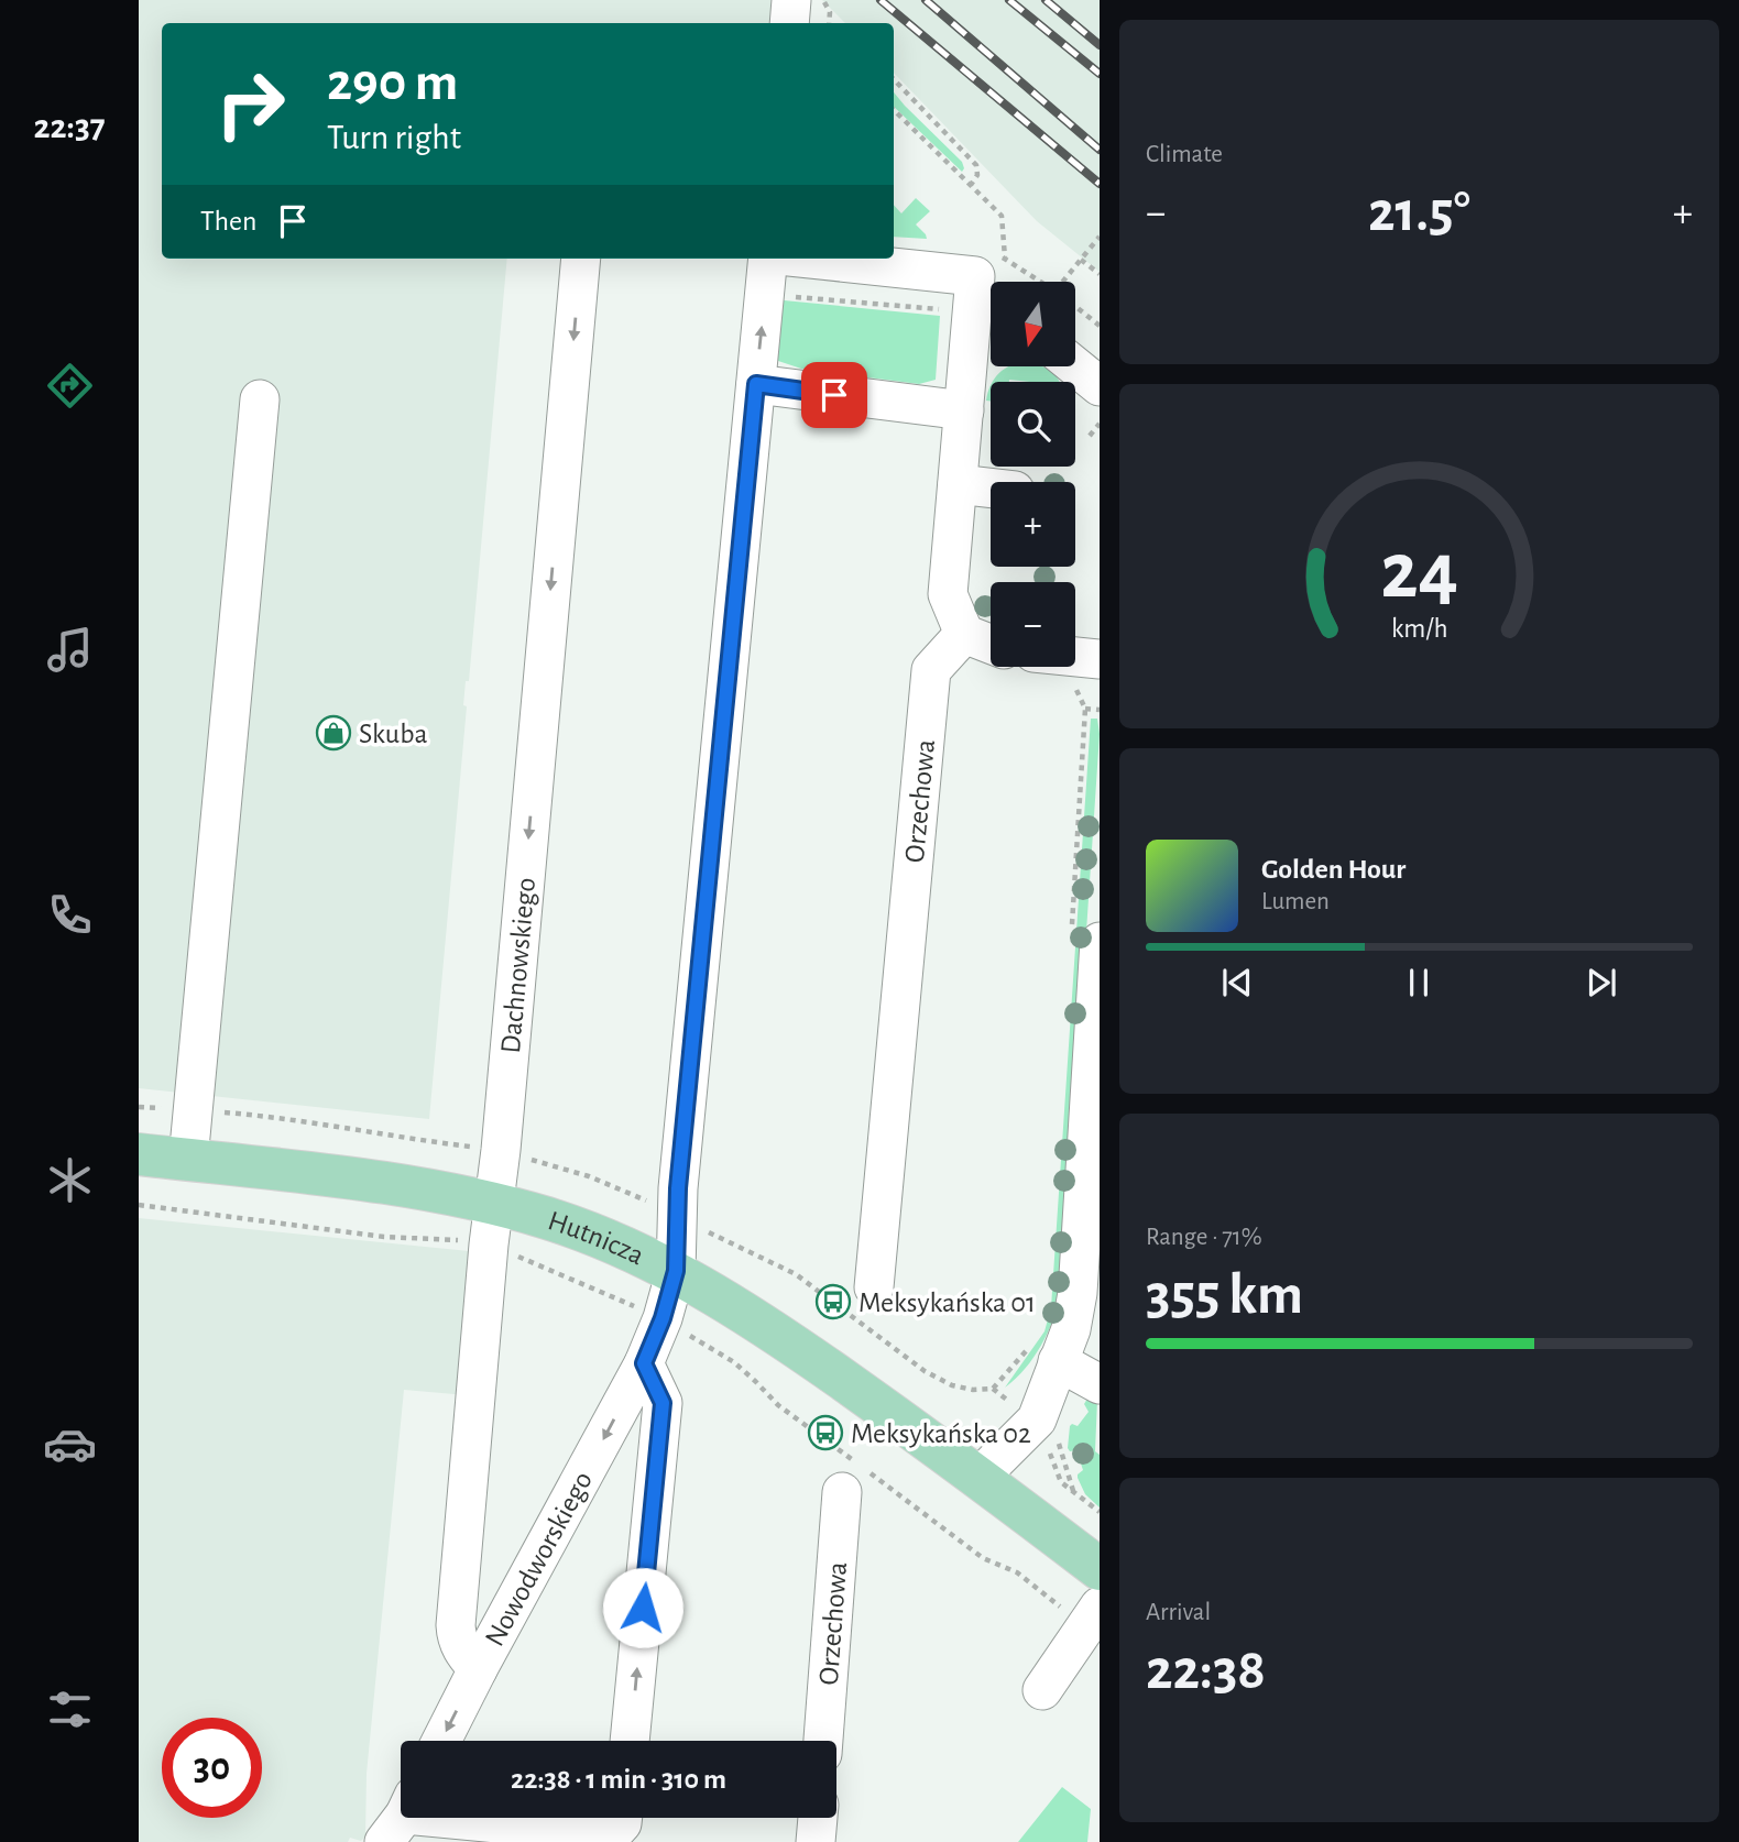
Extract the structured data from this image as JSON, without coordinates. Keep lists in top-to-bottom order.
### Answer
{
  "streets": {
    "main road": ["Hutnicza"],
    "street": ["Orzechowa", "Dachnowskiego", "Nowodworskiego"]
  },
  "crossings": [
    ["Dachnowskiego", "Hutnicza"],
    ["Dachnowskiego", "Nowodworskiego"],
    ["Hutnicza", "Nowodworskiego"]
  ],
  "places": {
    "shop": ["Skuba"],
    "bus stop": ["Meksykańska 01", "Meksykańska 02"]
  },
  "north": "bottom",
  "page": {
    "tabs": "22:37",
    "tile": [
      "Climate",
      ["Range · 71%", "355 km"],
      ["Arrival", "22:38"]
    ],
    "turn": ["290 m", "Turn right"],
    "heat": ["−", "21.5°", "+"],
    "then": "Then",
    "map_buttons": ["+", "−"],
    "song": ["Golden Hour", "Lumen"],
    "limit": "30",
    "trip": "22:38 · 1 min · 310 m",
    "gauge": ["24", "km/h"]
  }
}
